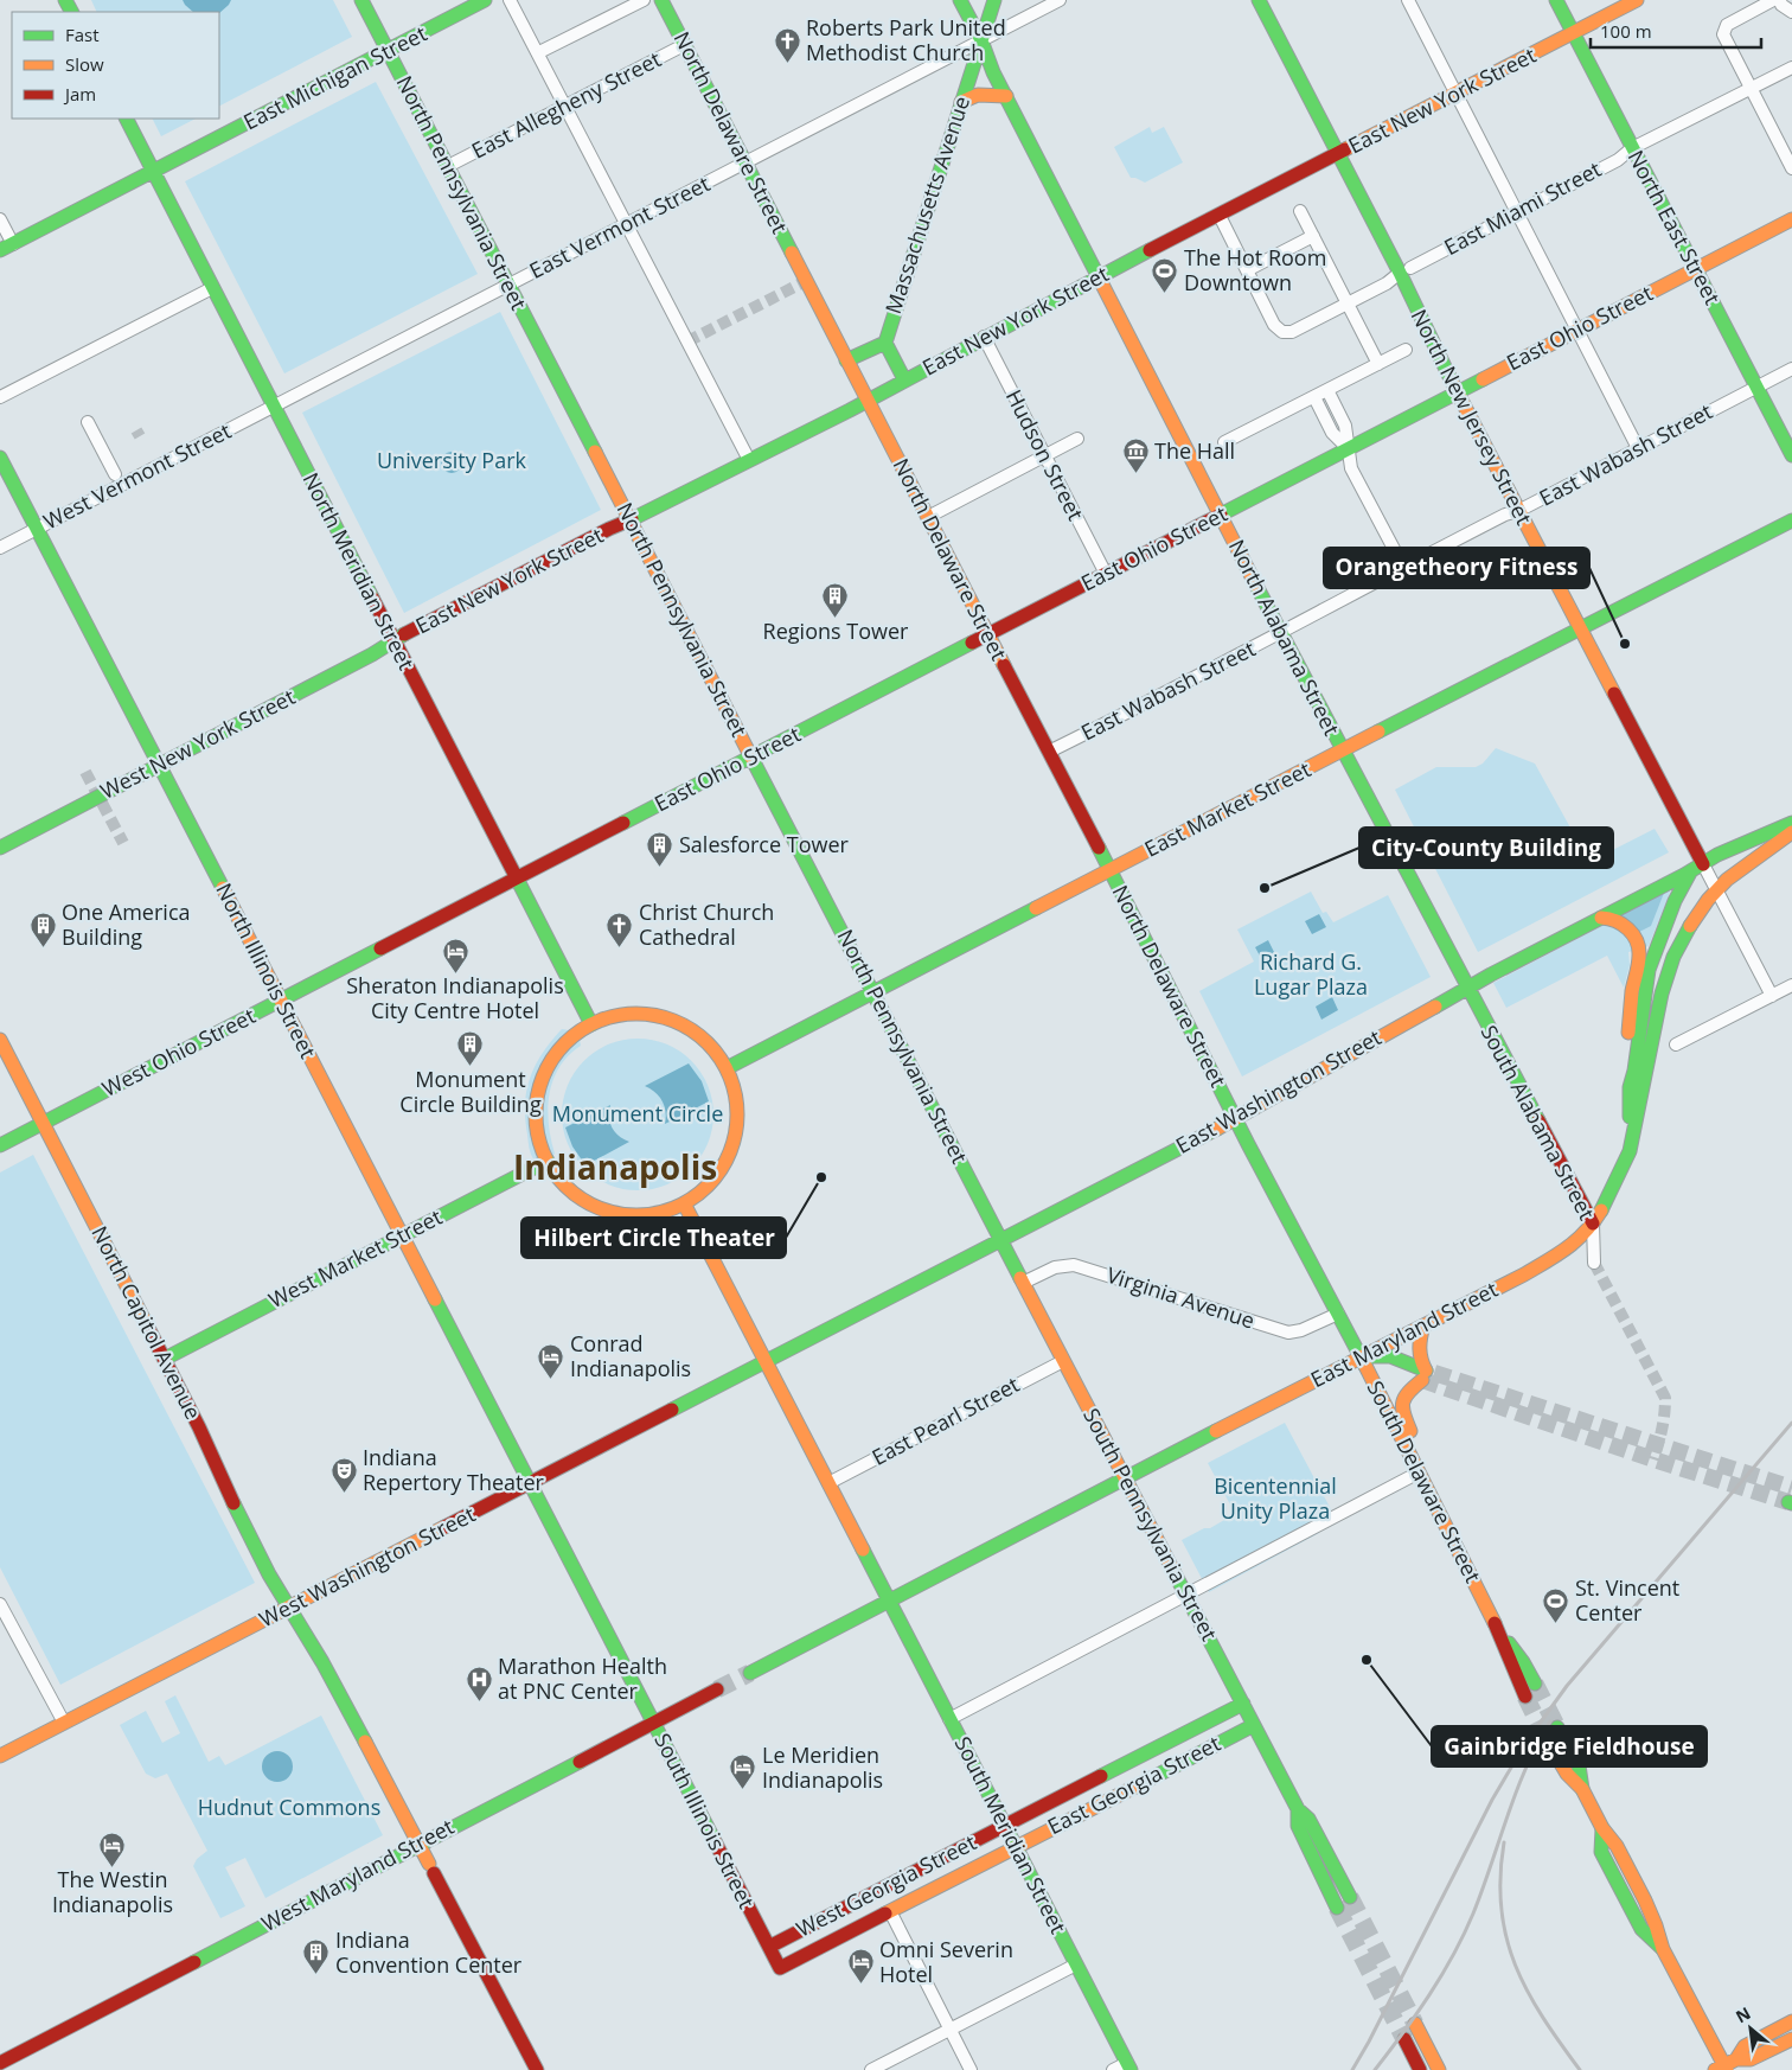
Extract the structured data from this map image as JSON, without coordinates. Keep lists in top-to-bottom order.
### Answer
{
  "streets": {
    "main road": [
      "East Michigan Street",
      "East New York Street",
      "North Delaware Street",
      "North Pennsylvania Street",
      "Massachusetts Avenue",
      "North East Street",
      "East Ohio Street",
      "North New Jersey Street",
      "North Meridian Street",
      "North Alabama Street",
      "West New York Street",
      "East Market Street",
      "North Illinois Street",
      "West Ohio Street",
      "East Washington Street",
      "South Alabama Street",
      "West Market Street",
      "North Capitol Avenue",
      "East Maryland Street",
      "South Delaware Street",
      "South Pennsylvania Street",
      "West Washington Street",
      "East Georgia Street",
      "South Illinois Street",
      "South Meridian Street",
      "West Maryland Street",
      "West Georgia Street"
    ],
    "street": [
      "East Allegheny Street",
      "East Miami Street",
      "East Vermont Street",
      "Hudson Street",
      "East Wabash Street",
      "West Vermont Street",
      "Virginia Avenue",
      "East Pearl Street"
    ]
  },
  "crossings": [
    ["East Michigan Street", "North Pennsylvania Street"],
    ["East Michigan Street", "North Meridian Street"],
    ["East New York Street", "North Delaware Street"],
    ["East New York Street", "North Pennsylvania Street"],
    ["East New York Street", "Massachusetts Avenue"],
    ["East New York Street", "North East Street"],
    ["East New York Street", "North New Jersey Street"],
    ["East New York Street", "Hudson Street"],
    ["East New York Street", "North Meridian Street"],
    ["East New York Street", "North Alabama Street"],
    ["East New York Street", "West New York Street"],
    ["East Allegheny Street", "North Delaware Street"],
    ["East Allegheny Street", "North Pennsylvania Street"],
    ["North Delaware Street", "Massachusetts Avenue"],
    ["North Delaware Street", "East Vermont Street"],
    ["North Delaware Street", "East Ohio Street"],
    ["North Delaware Street", "East Wabash Street"],
    ["North Delaware Street", "East Market Street"],
    ["North Delaware Street", "East Washington Street"],
    ["North Delaware Street", "South Delaware Street"],
    ["North Pennsylvania Street", "East Vermont Street"],
    ["North Pennsylvania Street", "East Ohio Street"],
    ["North Pennsylvania Street", "East Market Street"],
    ["North Pennsylvania Street", "East Washington Street"],
    ["North Pennsylvania Street", "South Pennsylvania Street"],
    ["Massachusetts Avenue", "East Vermont Street"],
    ["Massachusetts Avenue", "North Alabama Street"],
    ["East Miami Street", "North East Street"],
    ["East Miami Street", "North New Jersey Street"],
    ["East Vermont Street", "West Vermont Street"],
    ["East Vermont Street", "North Meridian Street"],
    ["East Vermont Street", "North Alabama Street"],
    ["North East Street", "East Ohio Street"],
    ["North East Street", "East Wabash Street"],
    ["East Ohio Street", "North New Jersey Street"],
    ["East Ohio Street", "Hudson Street"],
    ["East Ohio Street", "North Meridian Street"],
    ["East Ohio Street", "North Alabama Street"],
    ["East Ohio Street", "West Ohio Street"],
    ["North New Jersey Street", "East Wabash Street"],
    ["North New Jersey Street", "East Market Street"],
    ["North New Jersey Street", "East Washington Street"],
    ["East Wabash Street", "North Alabama Street"],
    ["West Vermont Street", "North Meridian Street"],
    ["West Vermont Street", "North Illinois Street"],
    ["North Meridian Street", "West New York Street"],
    ["North Meridian Street", "East Market Street"],
    ["North Meridian Street", "West Ohio Street"],
    ["North Meridian Street", "West Market Street"],
    ["North Alabama Street", "East Market Street"],
    ["North Alabama Street", "East Washington Street"],
    ["North Alabama Street", "South Alabama Street"],
    ["West New York Street", "North Illinois Street"],
    ["East Market Street", "West Market Street"],
    ["North Illinois Street", "West Ohio Street"],
    ["North Illinois Street", "West Market Street"],
    ["North Illinois Street", "West Washington Street"],
    ["North Illinois Street", "South Illinois Street"],
    ["West Ohio Street", "North Capitol Avenue"],
    ["East Washington Street", "South Alabama Street"],
    ["East Washington Street", "South Delaware Street"],
    ["East Washington Street", "South Pennsylvania Street"],
    ["East Washington Street", "West Washington Street"],
    ["South Alabama Street", "East Maryland Street"],
    ["West Market Street", "North Capitol Avenue"],
    ["Virginia Avenue", "South Delaware Street"],
    ["Virginia Avenue", "South Pennsylvania Street"],
    ["North Capitol Avenue", "West Washington Street"],
    ["North Capitol Avenue", "West Maryland Street"],
    ["East Maryland Street", "South Delaware Street"],
    ["East Maryland Street", "South Pennsylvania Street"],
    ["East Maryland Street", "South Meridian Street"],
    ["East Pearl Street", "South Pennsylvania Street"],
    ["South Pennsylvania Street", "East Georgia Street"],
    ["West Washington Street", "South Illinois Street"],
    ["East Georgia Street", "South Meridian Street"],
    ["East Georgia Street", "West Georgia Street"],
    ["South Illinois Street", "West Maryland Street"],
    ["South Illinois Street", "West Georgia Street"],
    ["South Meridian Street", "West Georgia Street"]
  ],
  "districts": ["Indianapolis"],
  "parks": [
    "University Park",
    "Richard G. Lugar Plaza",
    "Monument Circle",
    "Bicentennial Unity Plaza",
    "Hudnut Commons"
  ],
  "places": {
    "church": ["Roberts Park United Methodist Church", "Christ Church Cathedral"],
    "sports": ["The Hot Room Downtown", "St. Vincent Center"],
    "museum": ["The Hall"],
    "building": [
      "Regions Tower",
      "Salesforce Tower",
      "One America Building",
      "Monument Circle Building",
      "Indiana Convention Center"
    ],
    "other": [
      "Orangetheory Fitness",
      "City-County Building",
      "Hilbert Circle Theater",
      "Gainbridge Fieldhouse"
    ],
    "hotel": [
      "Sheraton Indianapolis City Centre Hotel",
      "Conrad Indianapolis",
      "Le Meridien Indianapolis",
      "The Westin Indianapolis",
      "Omni Severin Hotel"
    ],
    "theatre": ["Indiana Repertory Theater"],
    "hospital": ["Marathon Health at PNC Center"]
  },
  "legend": ["Fast", "Slow", "Jam"],
  "scale_bar": "100 m",
  "north": "top left"
}
